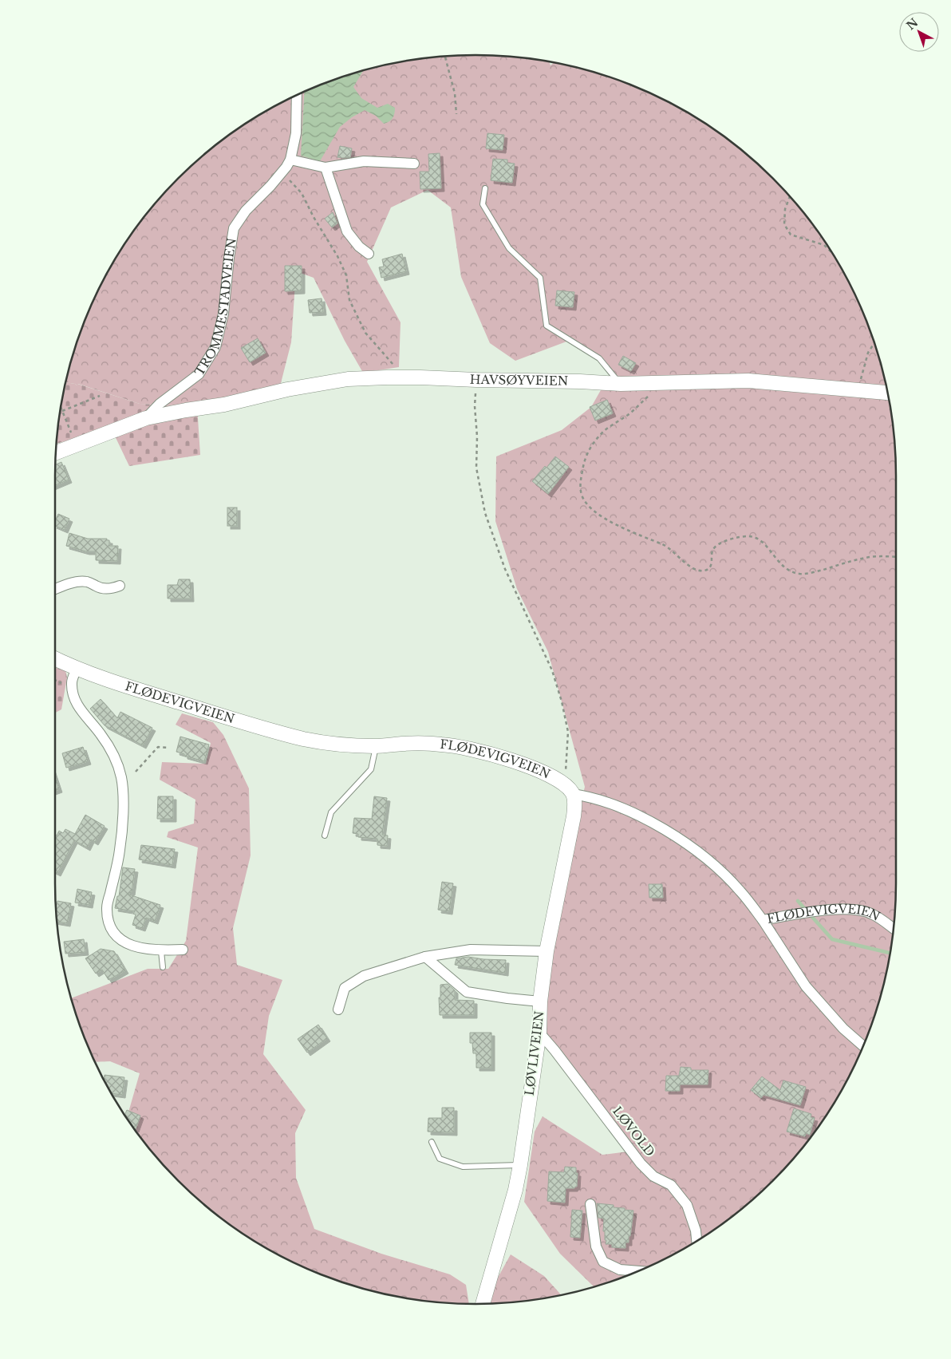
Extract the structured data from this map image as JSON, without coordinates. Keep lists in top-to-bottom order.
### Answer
{
  "streets": {
    "main road": [
      "TROMMESTADVEIEN",
      "HAVSØYVEIEN",
      "FLØDEVIGVEIEN",
      "LØVLIVEIEN"
    ],
    "street": ["LØVOLD"]
  },
  "crossings": [
    ["TROMMESTADVEIEN", "HAVSØYVEIEN"],
    ["FLØDEVIGVEIEN", "LØVLIVEIEN"],
    ["LØVLIVEIEN", "LØVOLD"]
  ],
  "north": "top left"
}
